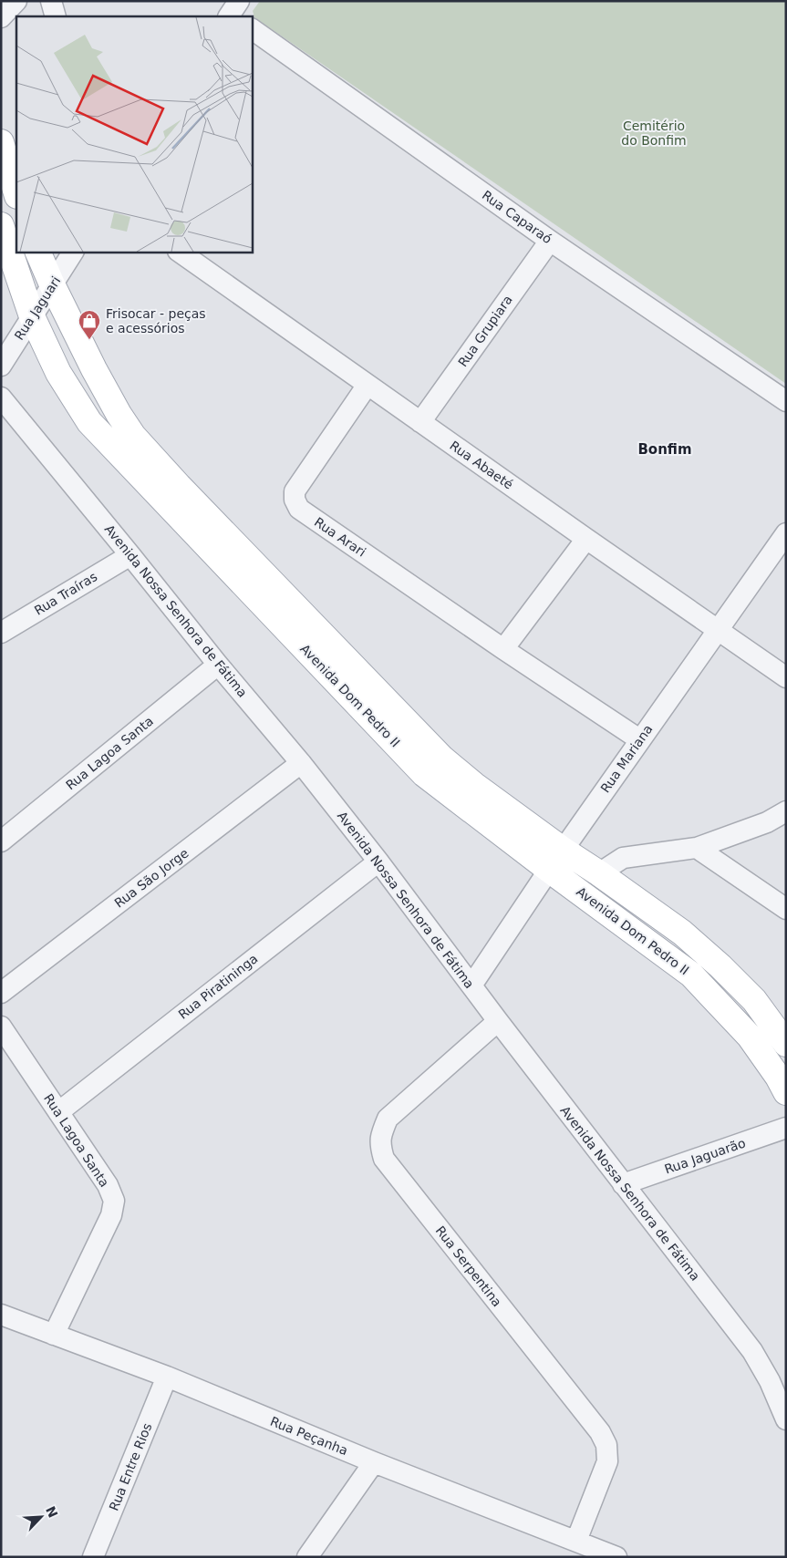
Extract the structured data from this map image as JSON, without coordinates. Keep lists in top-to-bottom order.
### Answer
{
  "streets": {
    "main road": ["Avenida Dom Pedro II"],
    "street": [
      "Rua Caparaó",
      "Rua Jaguari",
      "Rua Grupiara",
      "Rua Abaeté",
      "Rua Arari",
      "Rua Traíras",
      "Avenida Nossa Senhora de Fátima",
      "Rua Lagoa Santa",
      "Rua Mariana",
      "Rua São Jorge",
      "Rua Piratininga",
      "Rua Jaguarão",
      "Rua Serpentina",
      "Rua Peçanha",
      "Rua Entre Rios"
    ]
  },
  "crossings": [
    ["Rua Caparaó", "Rua Grupiara"],
    ["Rua Jaguari", "Avenida Dom Pedro II"],
    ["Rua Grupiara", "Rua Abaeté"],
    ["Rua Abaeté", "Rua Arari"],
    ["Rua Abaeté", "Rua Mariana"],
    ["Rua Arari", "Rua Mariana"],
    ["Rua Traíras", "Avenida Nossa Senhora de Fátima"],
    ["Avenida Nossa Senhora de Fátima", "Rua Lagoa Santa"],
    ["Avenida Nossa Senhora de Fátima", "Rua Mariana"],
    ["Avenida Nossa Senhora de Fátima", "Rua São Jorge"],
    ["Avenida Nossa Senhora de Fátima", "Rua Piratininga"],
    ["Avenida Nossa Senhora de Fátima", "Rua Jaguarão"],
    ["Avenida Nossa Senhora de Fátima", "Rua Serpentina"],
    ["Avenida Dom Pedro II", "Rua Mariana"],
    ["Rua Lagoa Santa", "Rua Piratininga"],
    ["Rua Lagoa Santa", "Rua Peçanha"],
    ["Rua Serpentina", "Rua Peçanha"],
    ["Rua Peçanha", "Rua Entre Rios"]
  ],
  "districts": ["Bonfim"],
  "parks": ["Cemitério do Bonfim"],
  "places": {
    "shop": ["Frisocar - peças e acessórios"]
  },
  "north": "top right"
}
